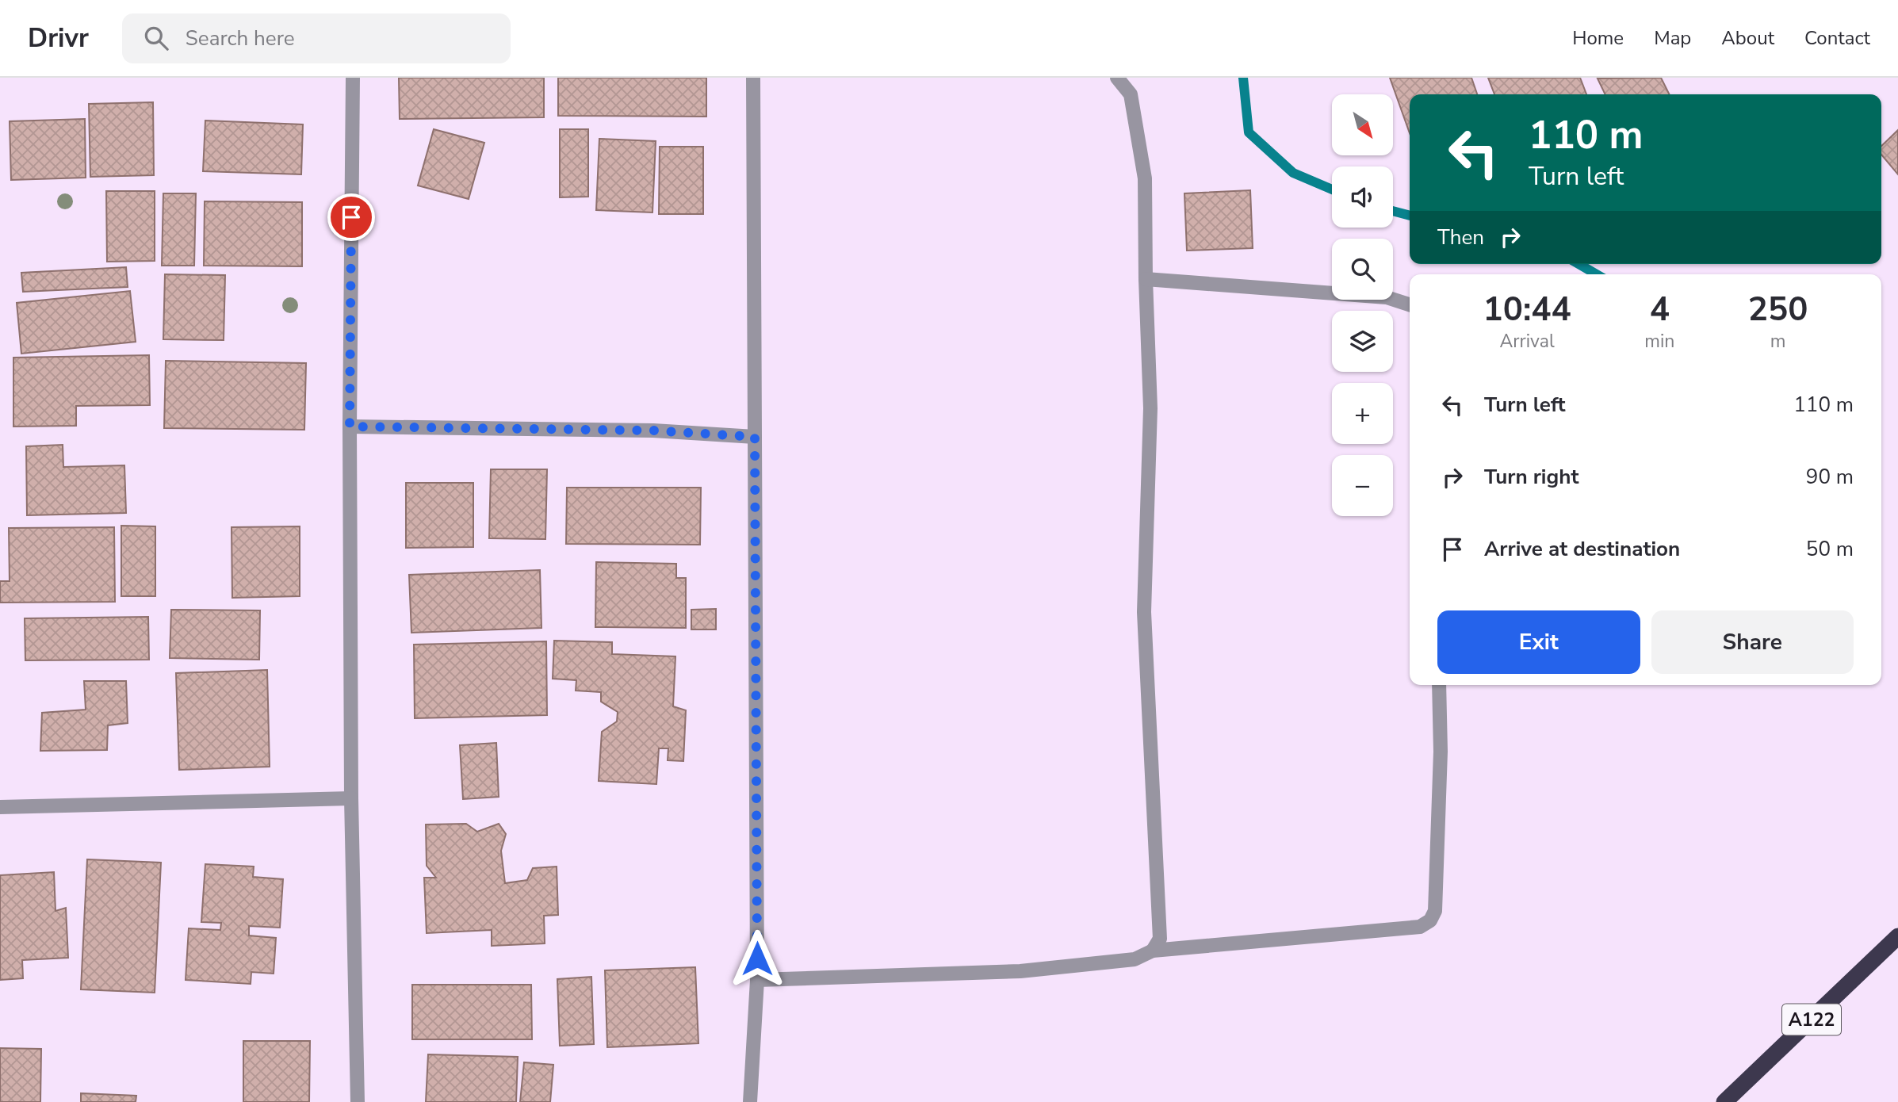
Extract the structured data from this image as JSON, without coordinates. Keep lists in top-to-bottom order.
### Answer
{
  "streets": {
    "highway": ["A122"]
  },
  "north": "bottom right",
  "page": {
    "header": "Drivr",
    "search": "Search here",
    "nav": [
      "Home",
      "Map",
      "About",
      "Contact"
    ],
    "map_buttons": ["+", "−"],
    "turn": ["110 m", "Turn left"],
    "then": "Then",
    "eta": [
      "10:44",
      "Arrival",
      "4",
      "min",
      "250",
      "m"
    ],
    "list": [
      {
        "name": "Turn left",
        "value": "110 m"
      },
      {
        "name": "Turn right",
        "value": "90 m"
      },
      {
        "name": "Arrive at destination",
        "value": "50 m"
      }
    ],
    "buttons": ["Exit", "Share"]
  }
}
